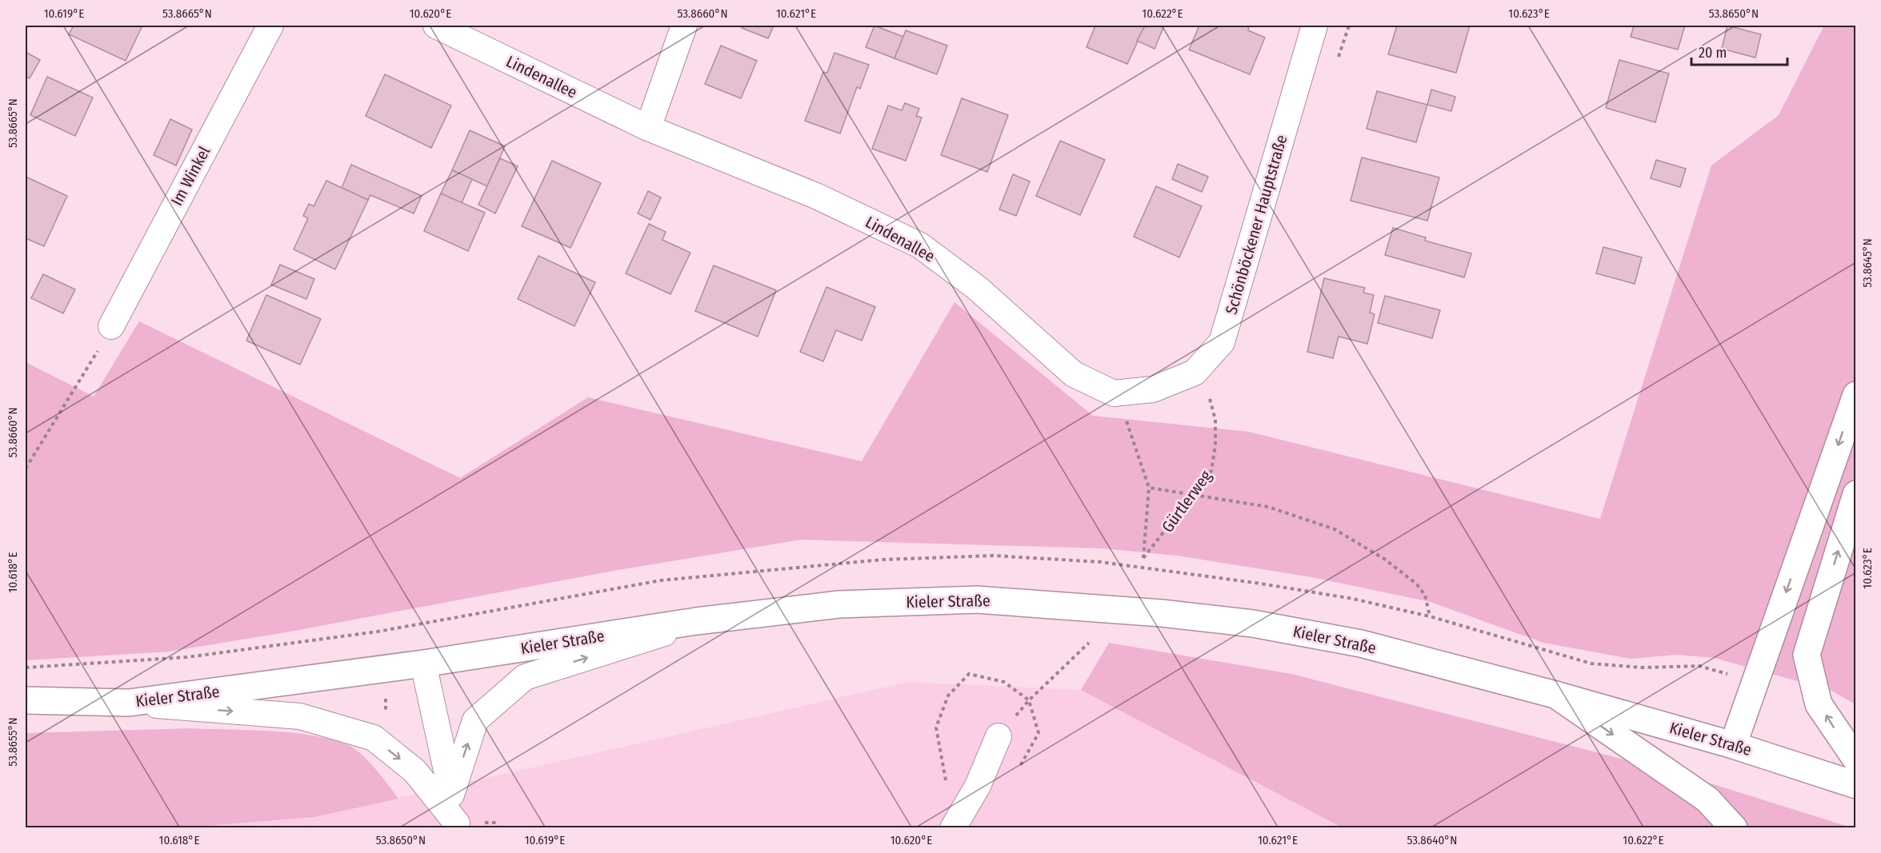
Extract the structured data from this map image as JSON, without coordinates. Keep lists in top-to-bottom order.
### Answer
{
  "streets": {
    "main road": ["Kieler Straße"],
    "street": ["Lindenallee", "Im Winkel", "Schönböckener Hauptstraße"],
    "path": ["Gürtlerweg"]
  },
  "crossings": [
    ["Lindenallee", "Schönböckener Hauptstraße"],
    ["Schönböckener Hauptstraße", "Gürtlerweg"]
  ],
  "scale_bar": "20 m",
  "coordinates": [
    "10.619°E",
    "53.8665°N",
    "10.620°E",
    "53.8660°N",
    "10.621°E",
    "10.622°E",
    "10.623°E",
    "53.8650°N",
    "53.8645°N",
    "10.618°E",
    "53.8655°N",
    "53.8640°N"
  ]
}
